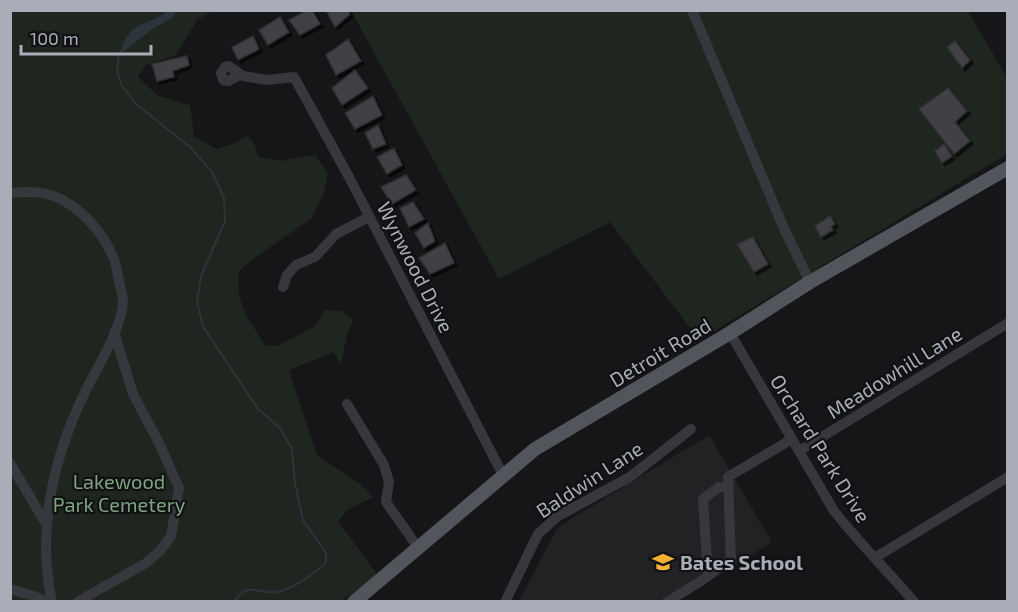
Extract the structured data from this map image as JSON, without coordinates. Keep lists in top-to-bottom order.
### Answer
{
  "streets": {
    "main road": ["Detroit Road"],
    "street": [
      "Wynwood Drive",
      "Meadowhill Lane",
      "Orchard Park Drive",
      "Baldwin Lane"
    ]
  },
  "crossings": [
    ["Wynwood Drive", "Detroit Road"],
    ["Detroit Road", "Orchard Park Drive"],
    ["Meadowhill Lane", "Orchard Park Drive"]
  ],
  "parks": ["Lakewood Park Cemetery"],
  "places": {
    "school or university": ["Bates School"]
  },
  "scale_bar": "100 m"
}
